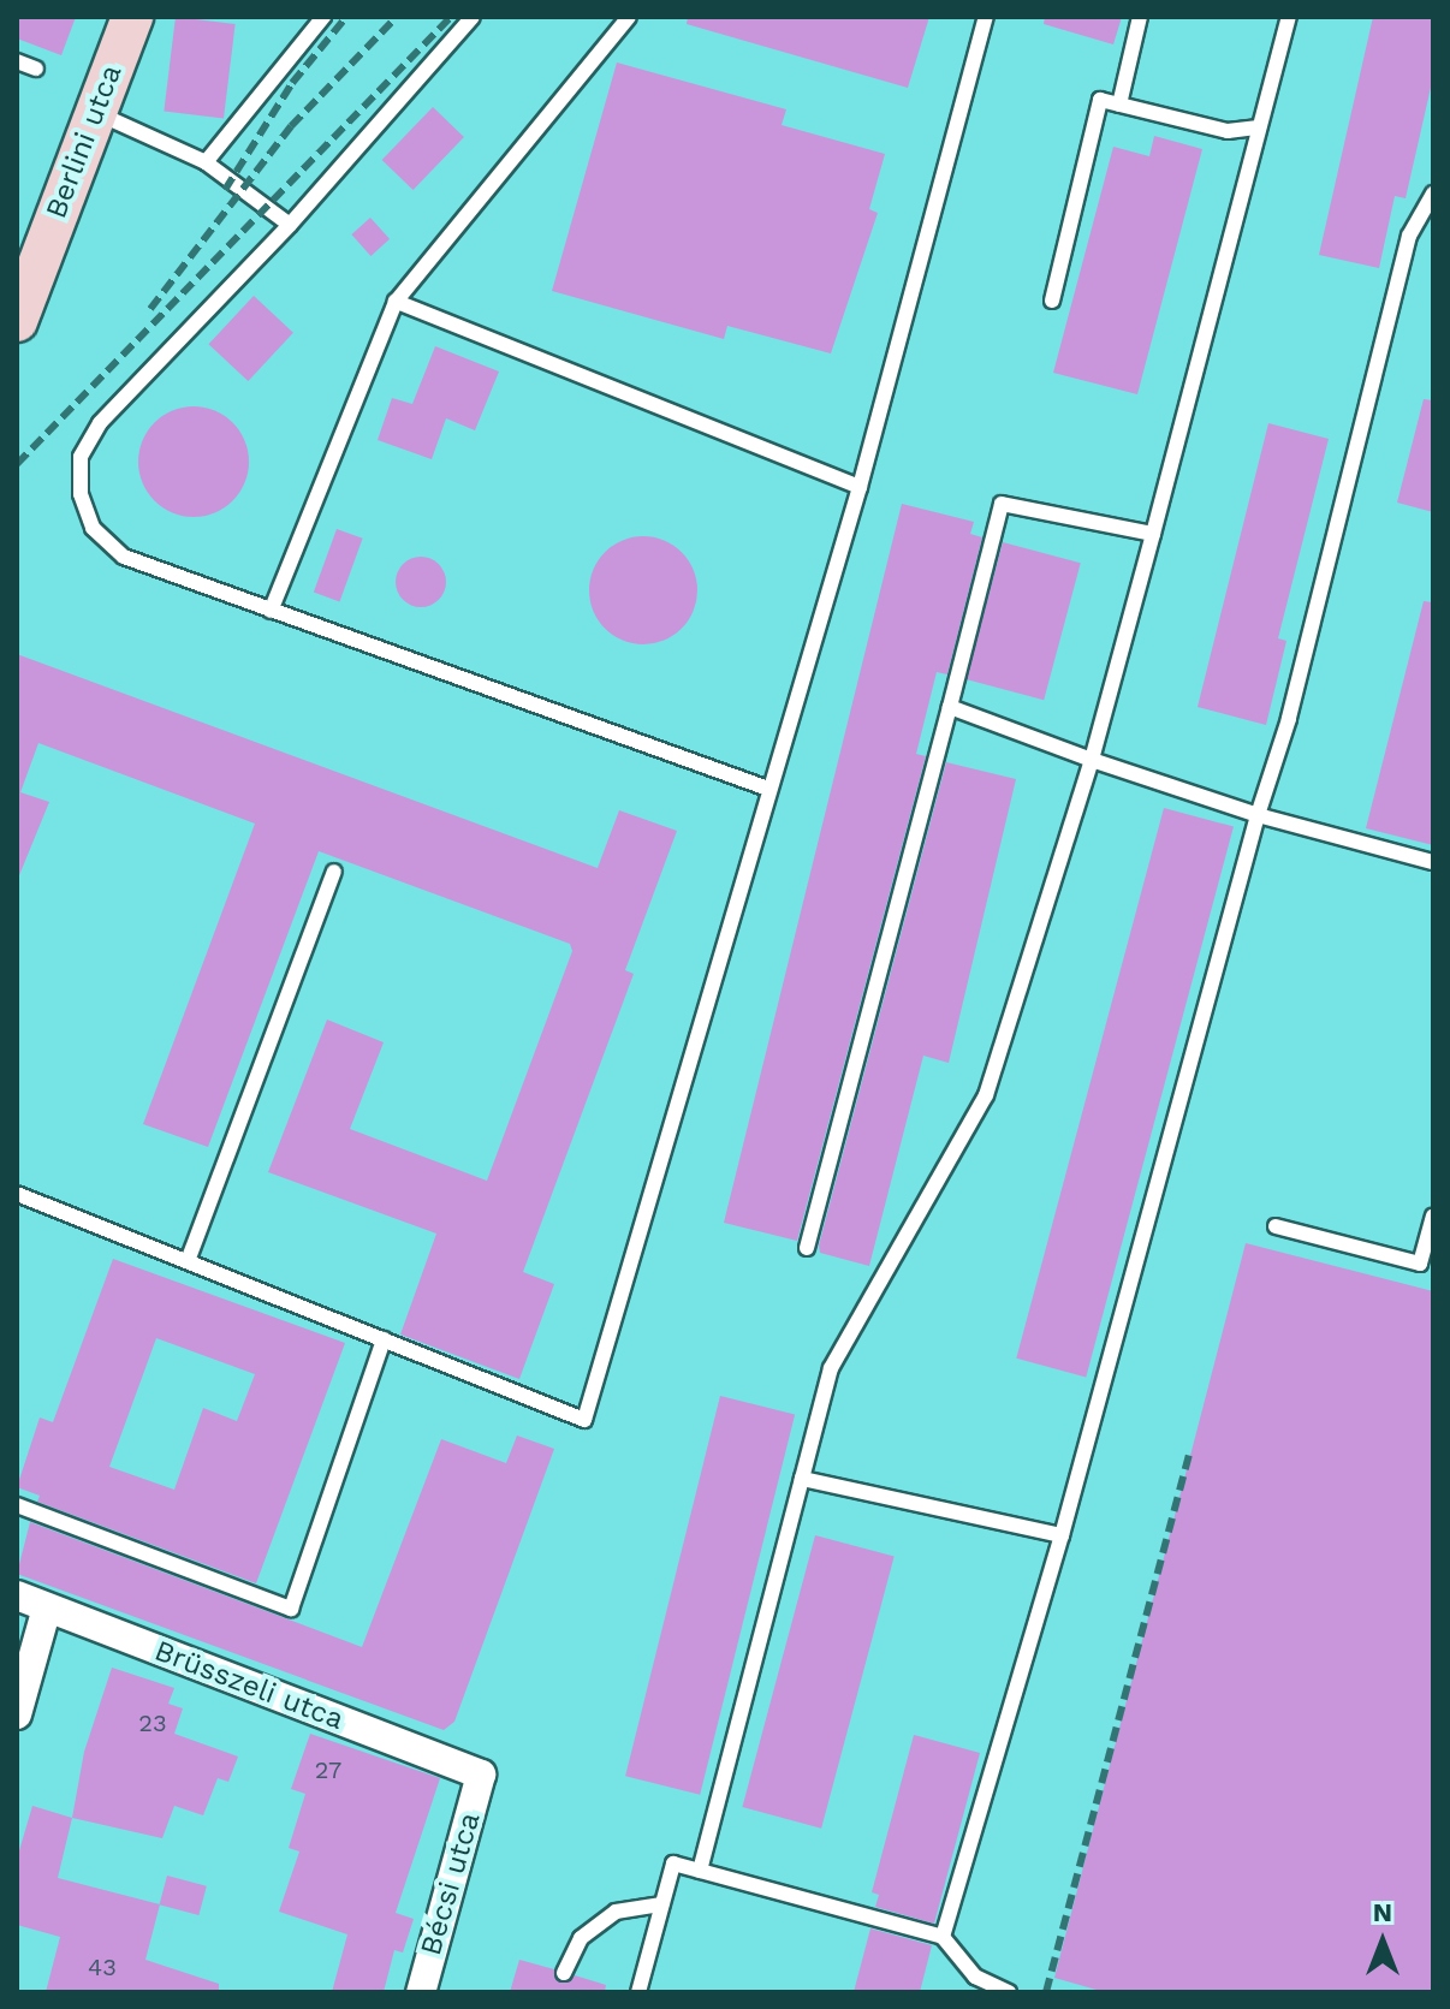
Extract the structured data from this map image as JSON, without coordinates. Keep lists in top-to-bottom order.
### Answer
{
  "streets": {
    "street": ["Berlini utca", "Brüsszeli utca", "Bécsi utca"]
  },
  "crossings": [
    ["Brüsszeli utca", "Bécsi utca"]
  ],
  "house_numbers": ["23", "27", "43"],
  "north": "top"
}
